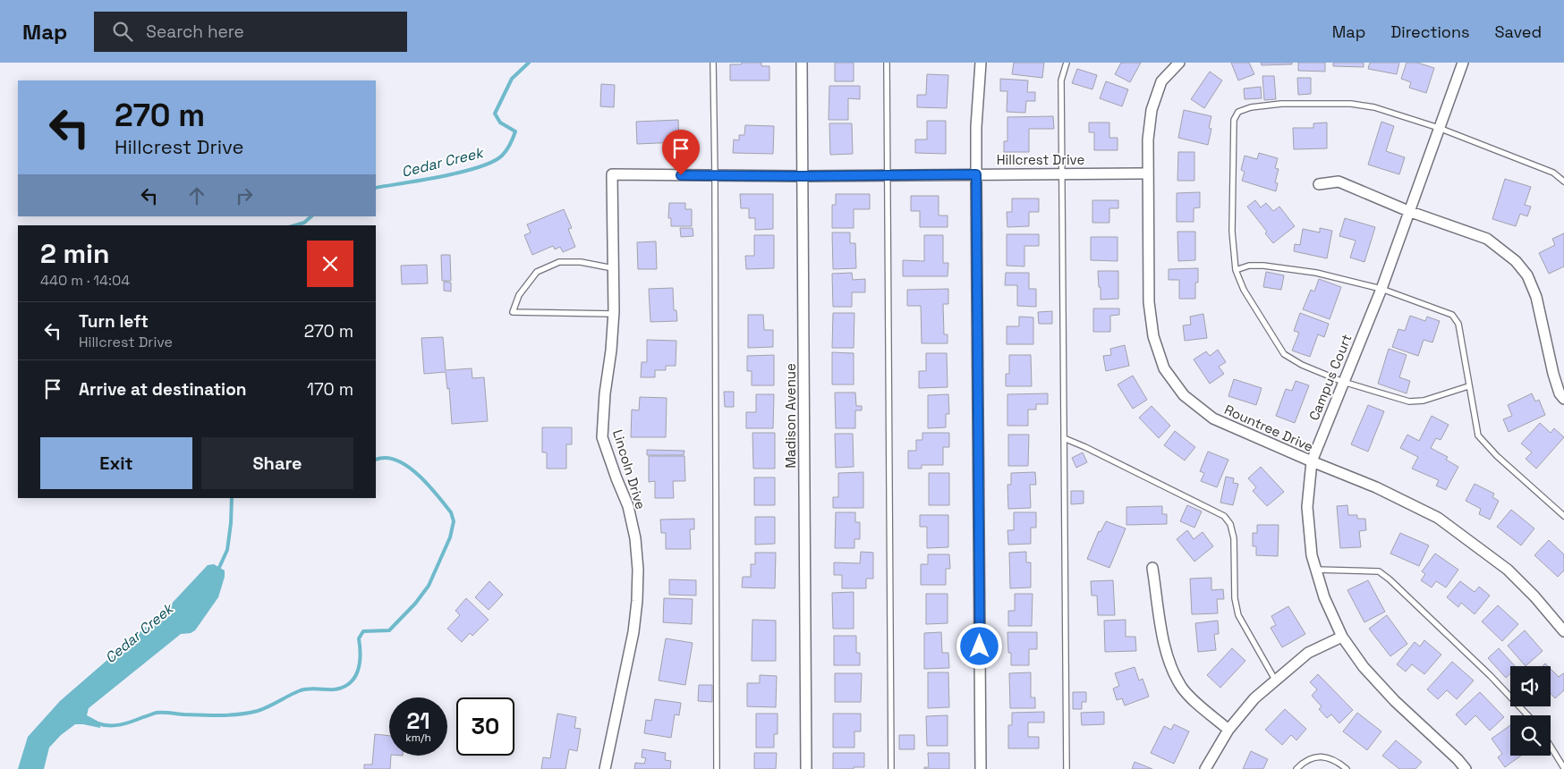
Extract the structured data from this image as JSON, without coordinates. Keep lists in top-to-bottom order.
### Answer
{
  "streets": {
    "street": [
      "Hillcrest Drive",
      "Campus Court",
      "Madison Avenue",
      "Rountree Drive",
      "Lincoln Drive"
    ]
  },
  "crossings": [
    ["Hillcrest Drive", "Madison Avenue"],
    ["Hillcrest Drive", "Rountree Drive"],
    ["Hillcrest Drive", "Lincoln Drive"],
    ["Campus Court", "Rountree Drive"]
  ],
  "water": ["Cedar Creek"],
  "page": {
    "header": "Map",
    "search": "Search here",
    "nav": ["Map", "Directions", "Saved"],
    "turn": ["270 m", "Hillcrest Drive"],
    "heading": ["2 min", "440 m · 14:04"],
    "list": [
      {
        "name": "Turn left",
        "note": "Hillcrest Drive",
        "value": "270 m"
      },
      {
        "name": "Arrive at destination",
        "value": "170 m"
      }
    ],
    "buttons": ["Exit", "Share"],
    "speed": "21 km/h",
    "limit": "30"
  }
}
